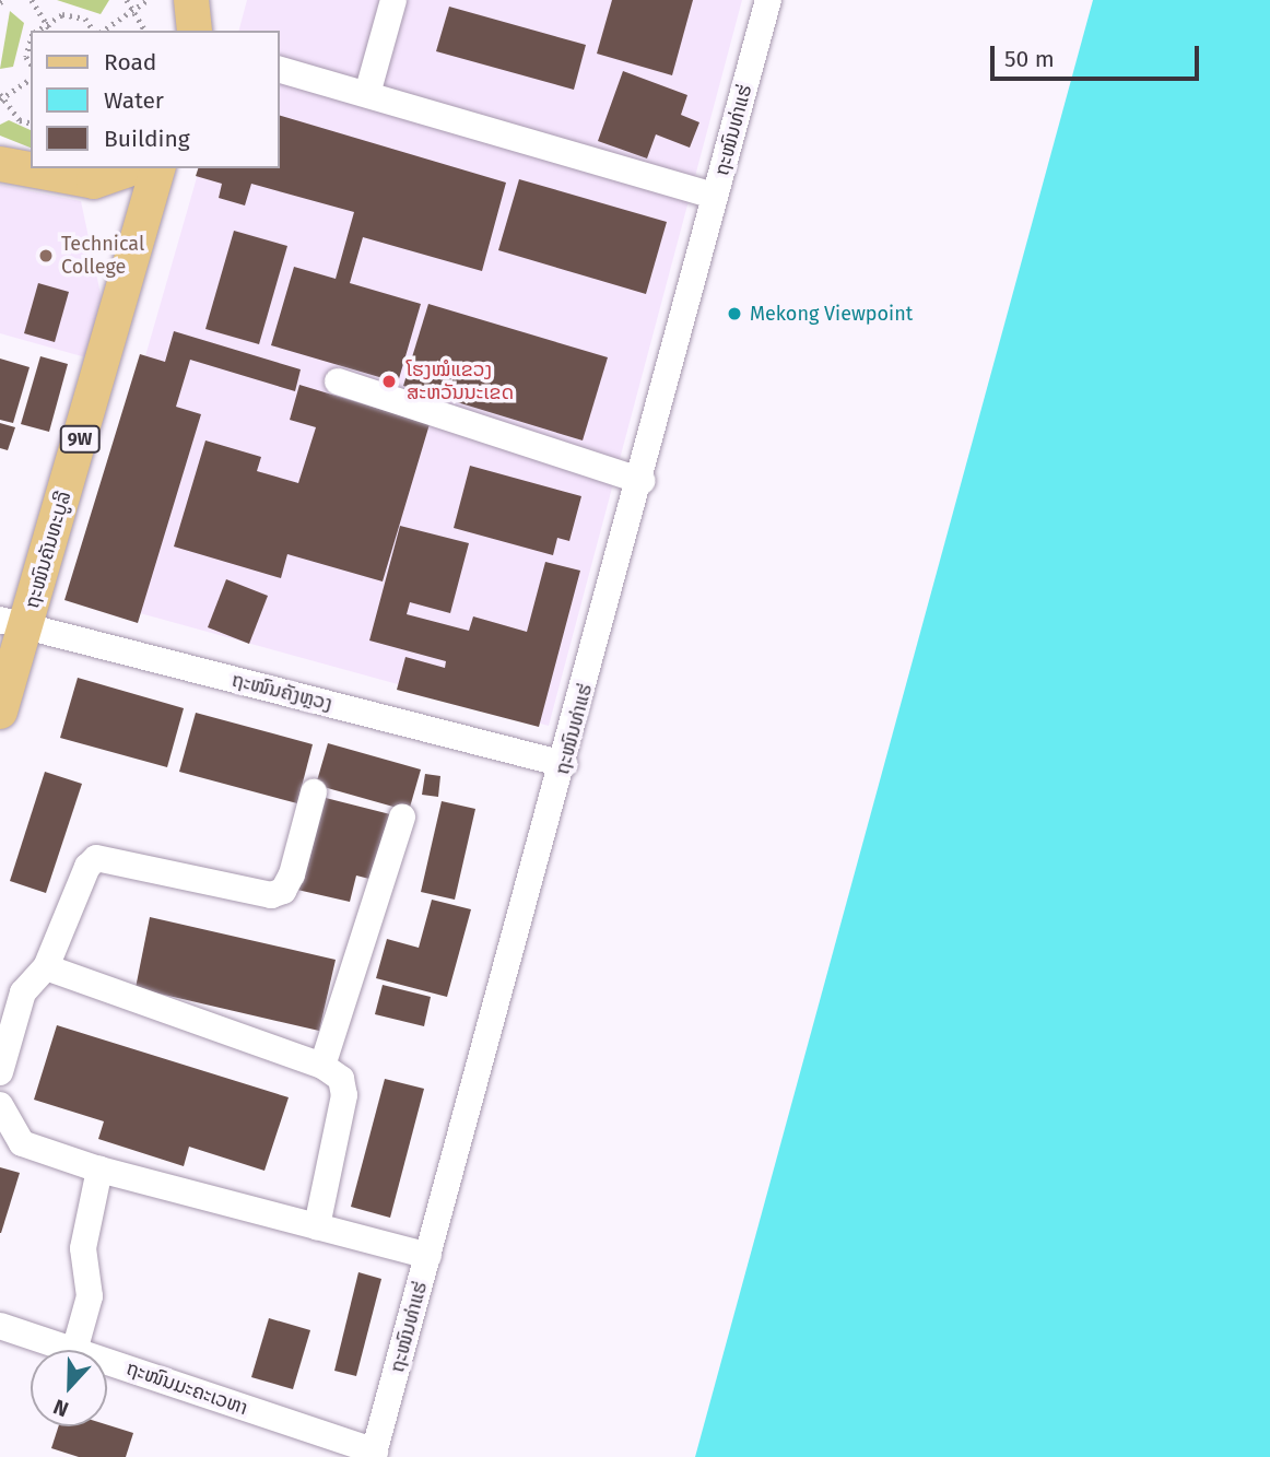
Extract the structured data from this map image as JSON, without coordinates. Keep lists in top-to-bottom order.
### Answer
{
  "streets": {
    "main road": ["9W", "ຖະໜົນຄັນທະບູລີ"],
    "street": ["ຖະໜົນທ່າແຮ່", "ຖະໜົນຄັງຫຼວງ", "ຖະໜົນມະຄະເວຫາ"]
  },
  "crossings": [
    ["ຖະໜົນທ່າແຮ່", "ຖະໜົນຄັງຫຼວງ"],
    ["ຖະໜົນທ່າແຮ່", "ຖະໜົນມະຄະເວຫາ"],
    ["ຖະໜົນຄັນທະບູລີ", "ຖະໜົນຄັງຫຼວງ"]
  ],
  "places": ["Technical College", "Mekong Viewpoint", "ໂຮງໝໍແຂວງ ສະຫວັນນະເຂດ"],
  "legend": ["Road", "Water", "Building"],
  "scale_bar": "50 m",
  "north": "bottom"
}
